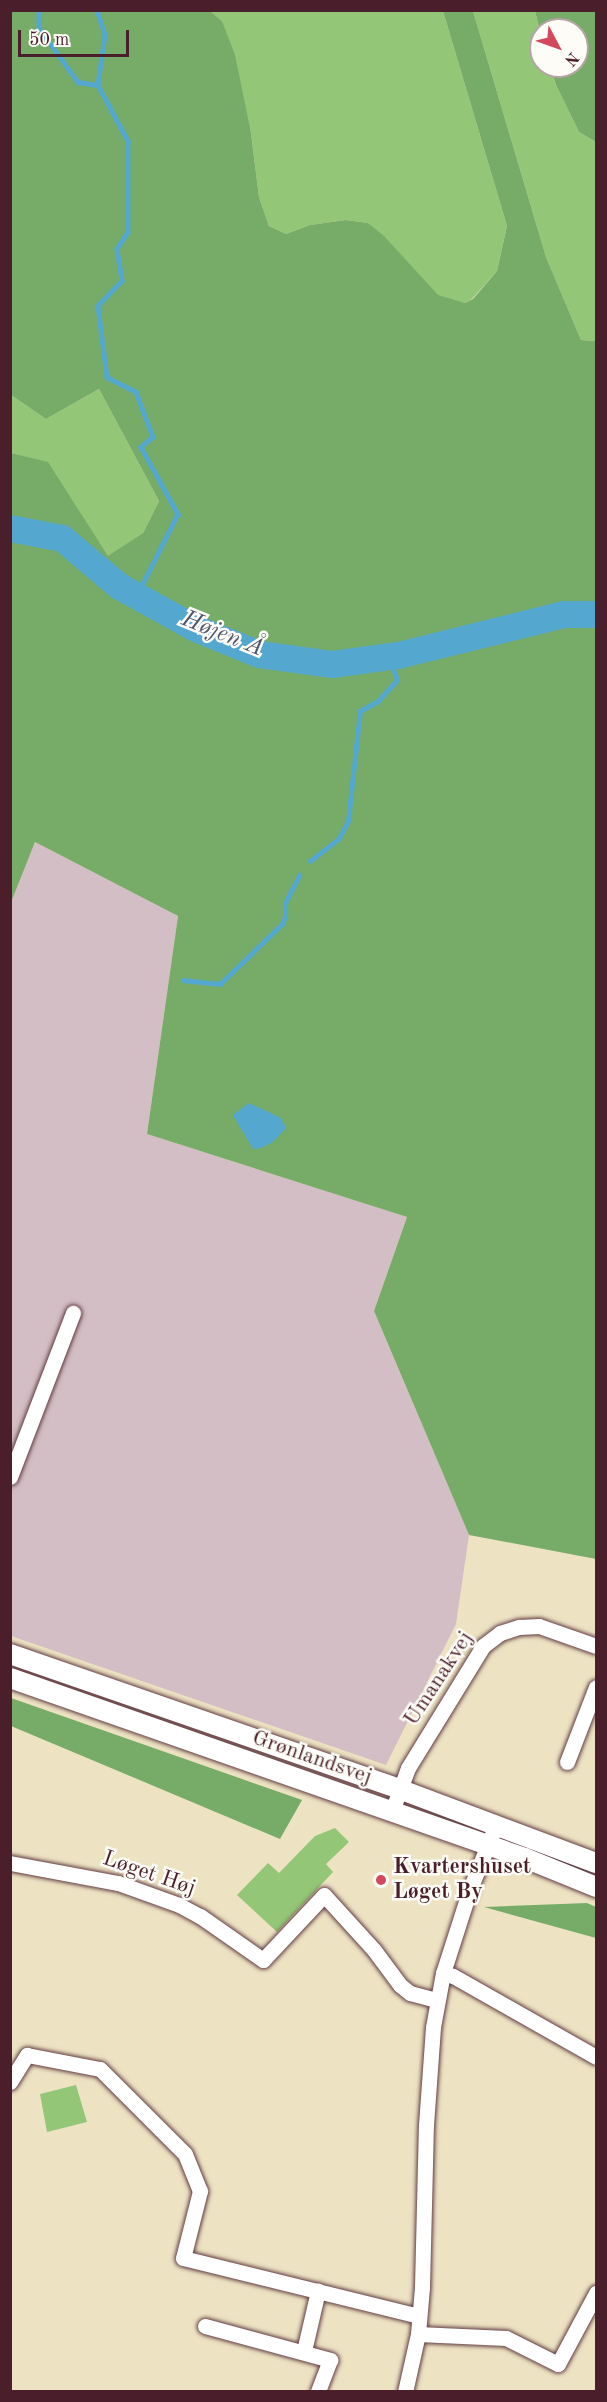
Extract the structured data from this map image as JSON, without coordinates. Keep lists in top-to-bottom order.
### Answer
{
  "streets": {
    "street": ["Umanakvej", "Grønlandsvej", "Løget Høj"]
  },
  "crossings": [
    ["Umanakvej", "Grønlandsvej"]
  ],
  "water": ["Højen Å"],
  "places": ["Kvartershuset Løget By"],
  "scale_bar": "50 m",
  "north": "bottom right"
}
